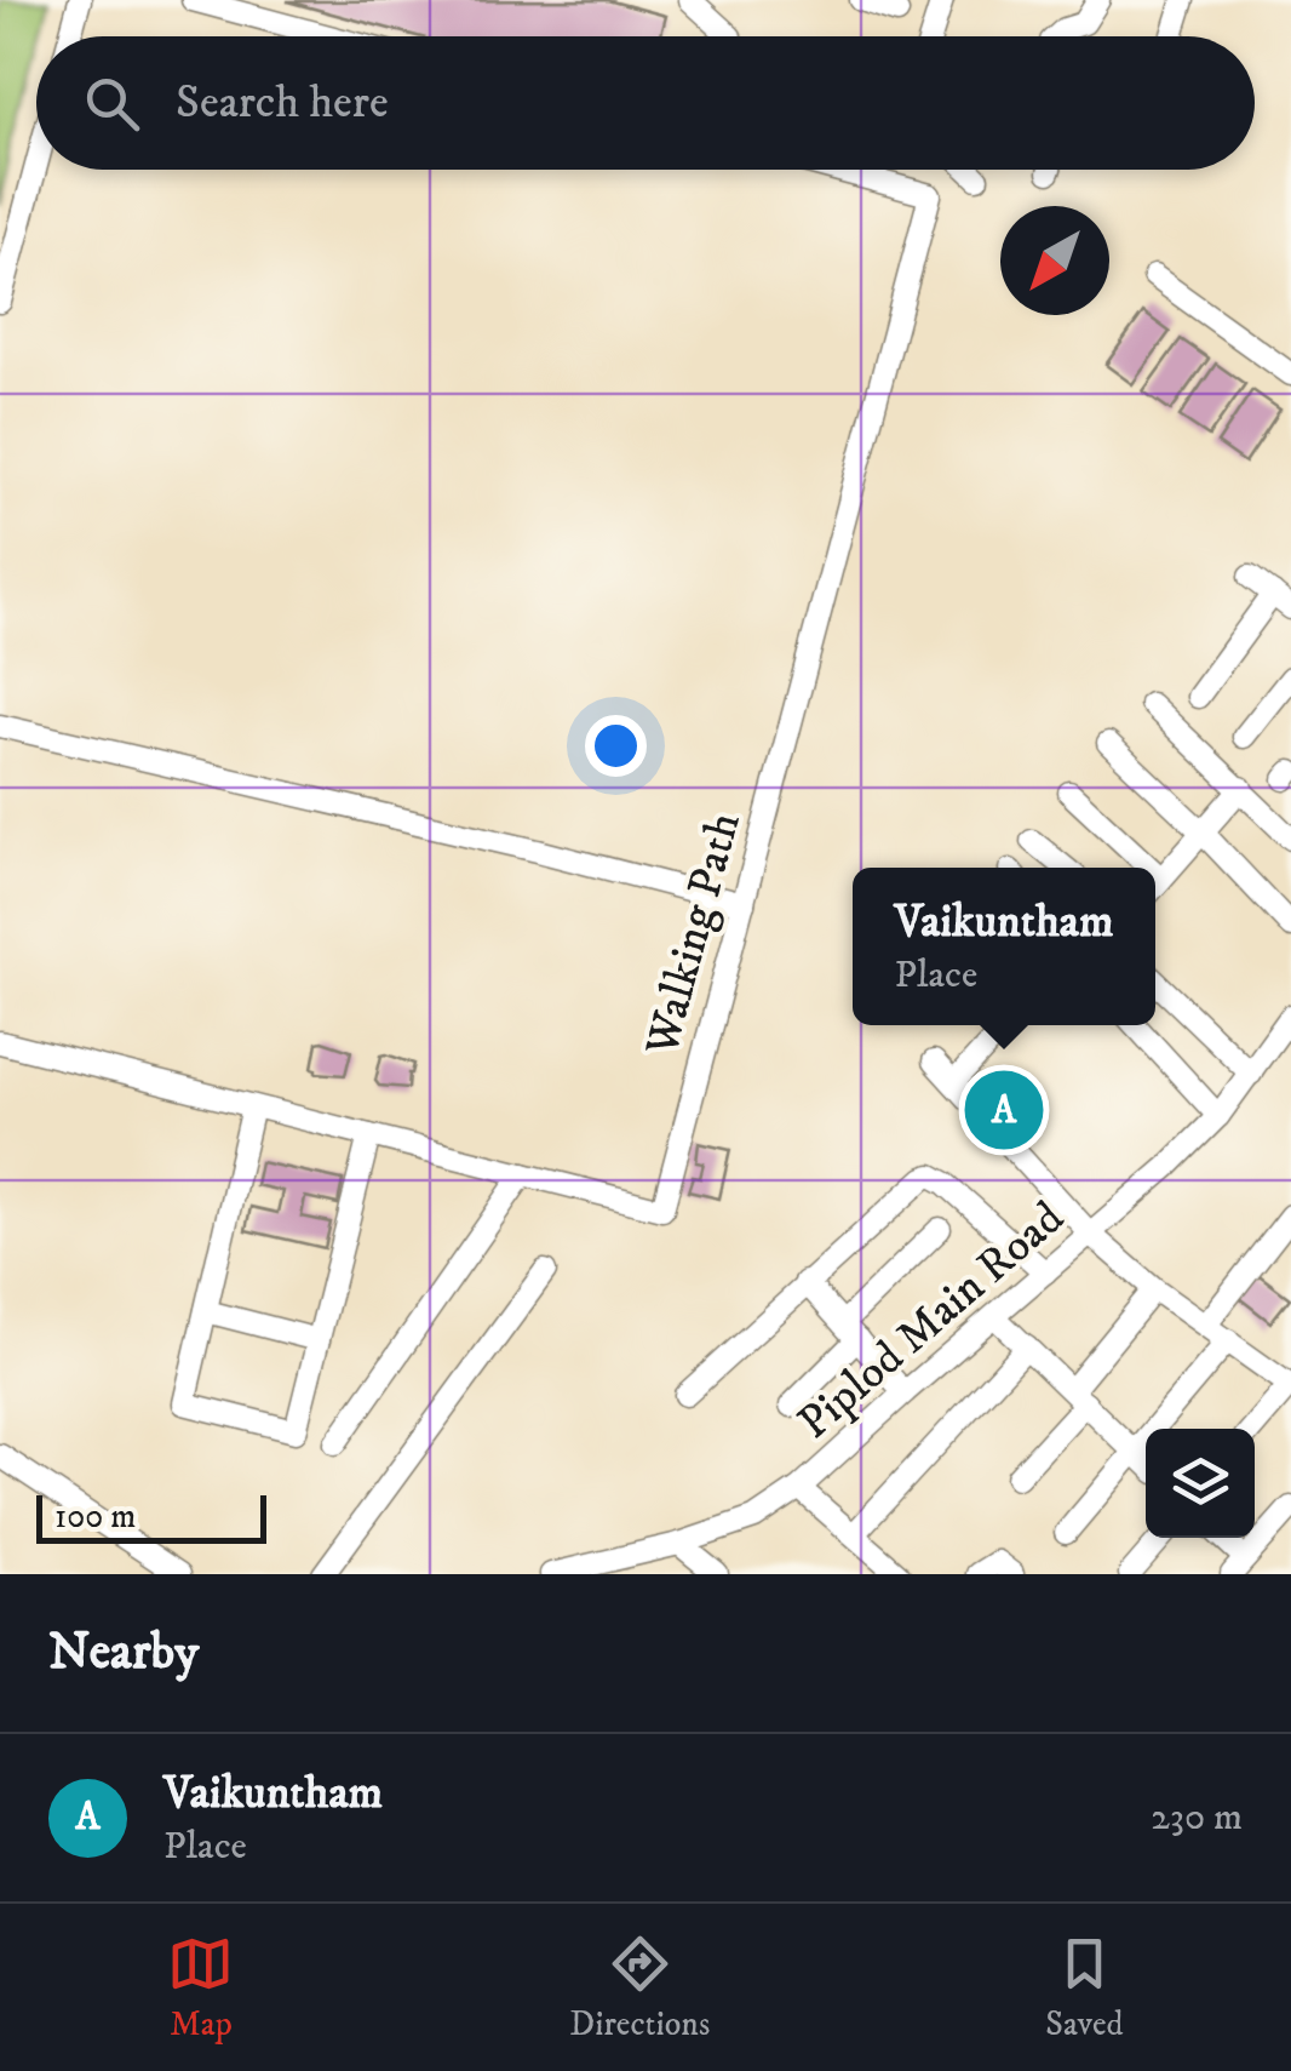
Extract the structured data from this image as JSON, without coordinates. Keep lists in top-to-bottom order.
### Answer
{
  "streets": {
    "street": ["Walking Path", "Piplod Main Road"]
  },
  "scale_bar": "100 m",
  "north": "bottom left",
  "page": {
    "search": "Search here",
    "popup": ["Vaikuntham", "Place"],
    "pins": "A",
    "scale": "100 m",
    "heading": "Nearby",
    "list": [
      {
        "mark": "A",
        "name": "Vaikuntham",
        "note": "Place",
        "value": "230 m"
      }
    ],
    "nav": ["Map", "Directions", "Saved"]
  }
}
